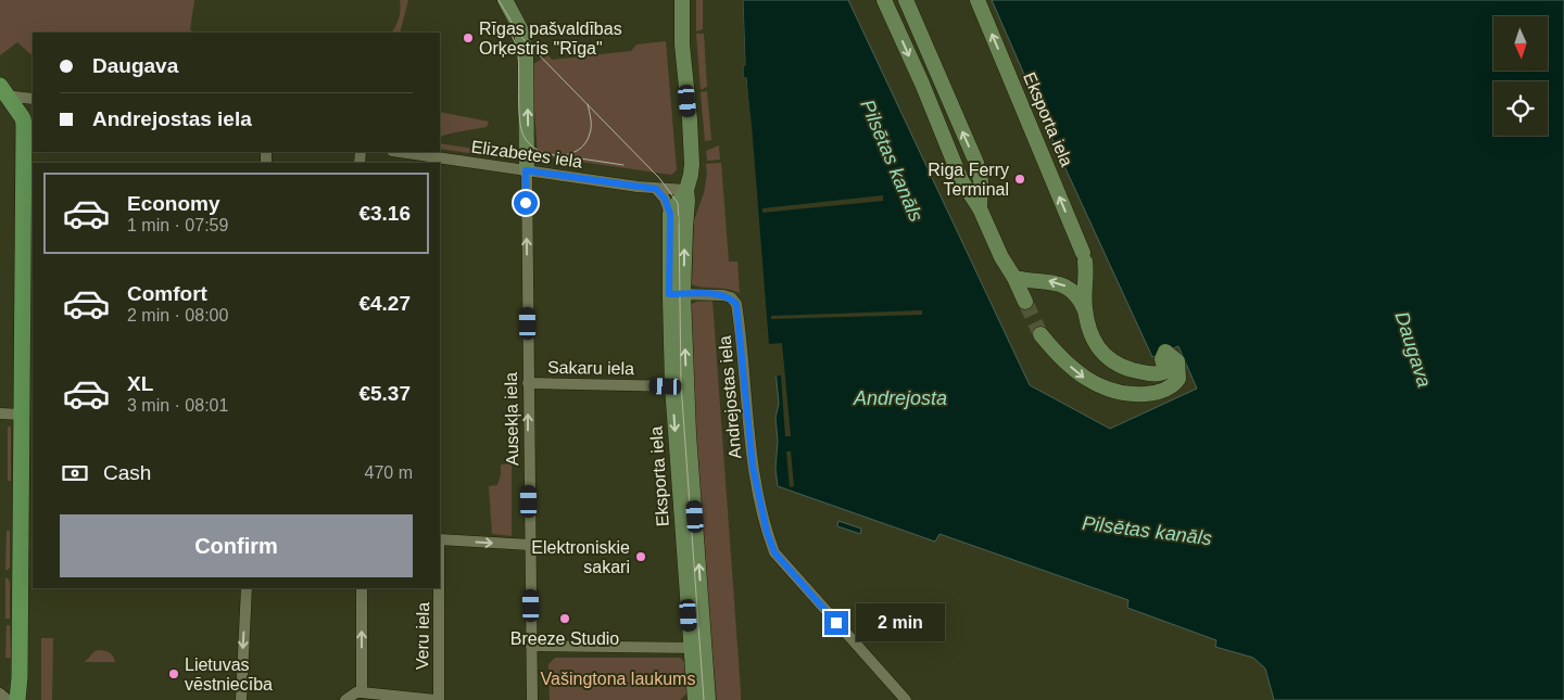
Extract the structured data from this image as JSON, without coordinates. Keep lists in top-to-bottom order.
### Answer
{
  "streets": {
    "street": [
      "Eksporta iela",
      "Elizabetes iela",
      "Sakaru iela",
      "Andrejostas iela",
      "Ausekļa iela",
      "Veru iela"
    ]
  },
  "crossings": [
    ["Eksporta iela", "Elizabetes iela"],
    ["Eksporta iela", "Sakaru iela"],
    ["Eksporta iela", "Andrejostas iela"],
    ["Elizabetes iela", "Ausekļa iela"],
    ["Sakaru iela", "Ausekļa iela"]
  ],
  "one_way": ["Ausekļa iela"],
  "water": ["Pilsētas kanāls", "Daugava", "Andrejosta"],
  "parks": ["Vašingtona laukums"],
  "places": [
    "Rīgas pašvaldības Orķestris \"Rīga\"",
    "Riga Ferry Terminal",
    "Elektroniskie sakari",
    "Breeze Studio",
    "Lietuvas vēstniecība"
  ],
  "north": "bottom",
  "page": {
    "banner": ["Daugava", "Andrejostas iela"],
    "list": [
      {
        "name": "Economy",
        "note": "1 min · 07:59",
        "value": "€3.16"
      },
      {
        "name": "Comfort",
        "note": "2 min · 08:00",
        "value": "€4.27"
      },
      {
        "name": "XL",
        "note": "3 min · 08:01",
        "value": "€5.37"
      }
    ],
    "pay": ["Cash", "470 m"],
    "buttons": "Confirm",
    "bubble": "2 min"
  }
}
